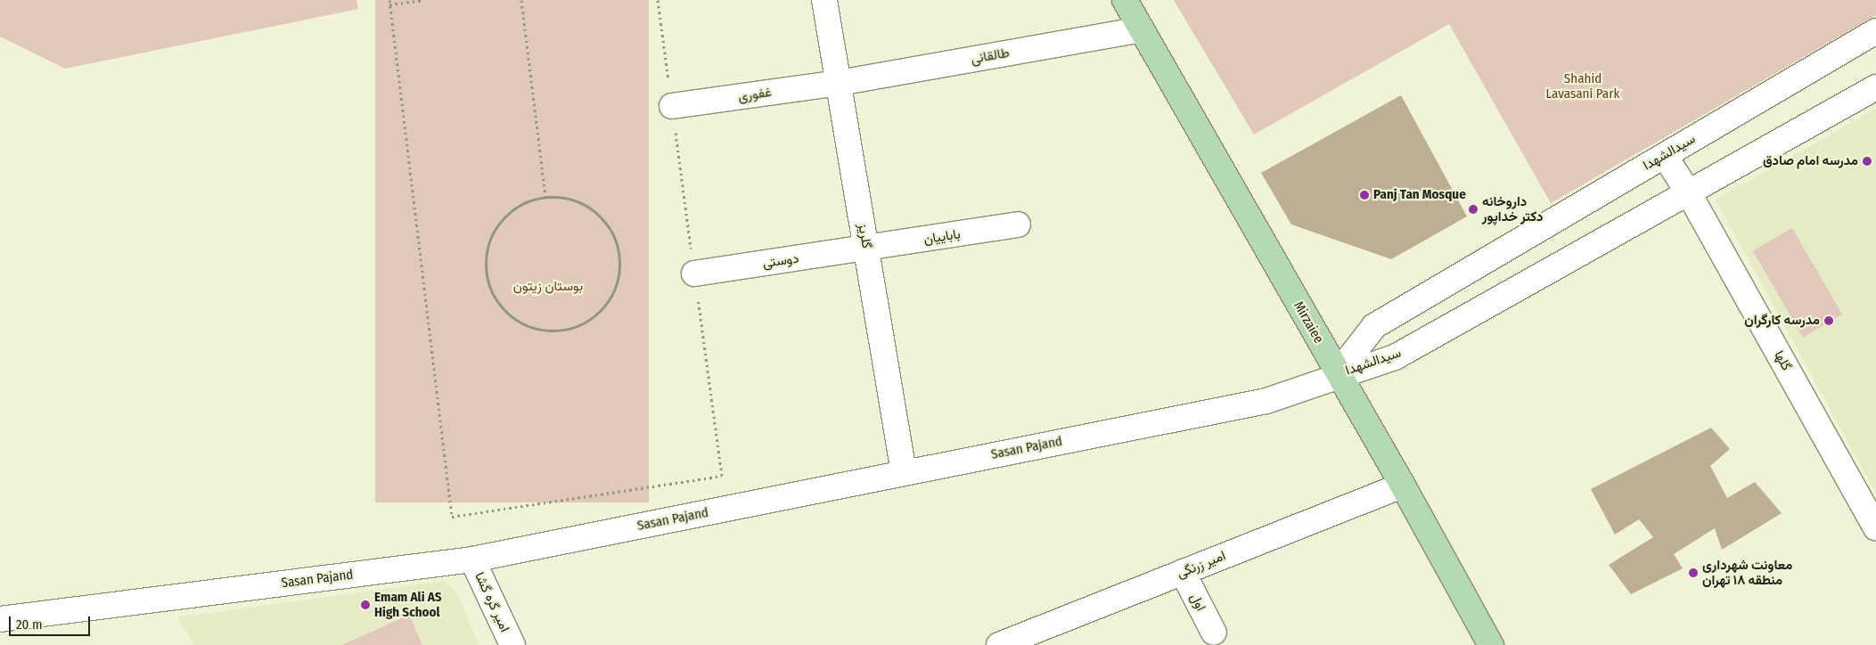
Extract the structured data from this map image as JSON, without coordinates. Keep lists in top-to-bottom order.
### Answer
{
  "streets": {
    "main road": ["Mirzaiee"],
    "street": [
      "طالقانی",
      "غفوری",
      "سیدالشهدا",
      "گلریز",
      "باباییان",
      "دوستی",
      "گلها",
      "Sasan Pajand",
      "امیر زرنگی",
      "امیر گره گشا",
      "اول"
    ]
  },
  "crossings": [
    ["طالقانی", "غفوری"],
    ["طالقانی", "گلریز"],
    ["طالقانی", "Mirzaiee"],
    ["غفوری", "گلریز"],
    ["سیدالشهدا", "Mirzaiee"],
    ["سیدالشهدا", "گلها"],
    ["سیدالشهدا", "Sasan Pajand"],
    ["گلریز", "باباییان"],
    ["گلریز", "دوستی"],
    ["گلریز", "Sasan Pajand"],
    ["باباییان", "دوستی"],
    ["Mirzaiee", "Sasan Pajand"],
    ["Mirzaiee", "امیر زرنگی"],
    ["Sasan Pajand", "امیر گره گشا"],
    ["امیر زرنگی", "اول"]
  ],
  "parks": ["Shahid Lavasani Park", "بوستان زیتون"],
  "places": [
    "مدرسه امام صادق",
    "Panj Tan Mosque",
    "داروخانه دکتر خداپور",
    "مدرسه کارگران",
    "معاونت شهرداری منطقه ۱۸ تهران",
    "Emam Ali AS High School"
  ],
  "scale_bar": "20 m"
}
